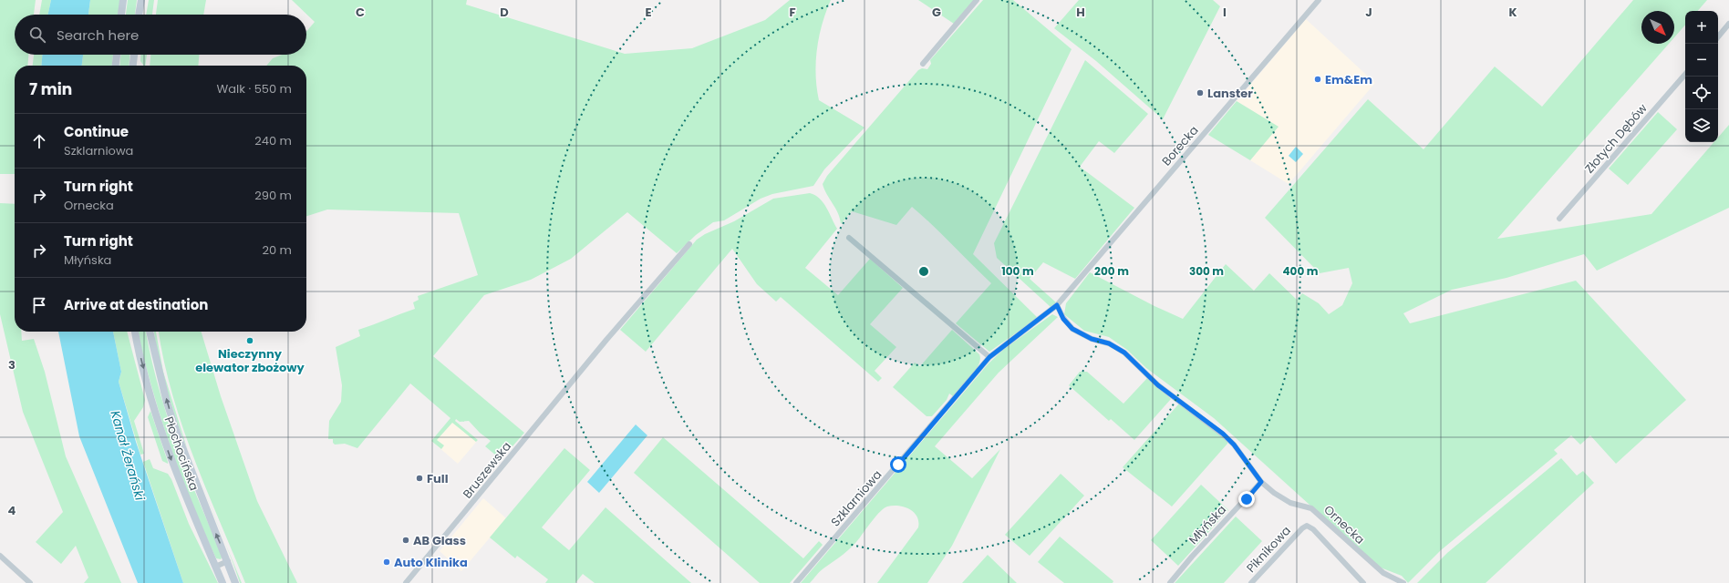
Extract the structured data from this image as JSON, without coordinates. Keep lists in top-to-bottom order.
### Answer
{
  "streets": {
    "main road": ["Płochocińska"],
    "street": [
      "Złotych Dębów",
      "Borecka",
      "Bruszewska",
      "Szklarniowa",
      "Młyńska",
      "Ornecka",
      "Piknikowa"
    ]
  },
  "crossings": [
    ["Borecka", "Szklarniowa"],
    ["Borecka", "Ornecka"],
    ["Szklarniowa", "Ornecka"],
    ["Młyńska", "Ornecka"]
  ],
  "water": ["Kanał Żerański"],
  "places": [
    "Em&Em",
    "Lanster",
    "Nieczynny elewator zbożowy",
    "Full",
    "AB Glass",
    "Auto Klinika"
  ],
  "north": "bottom right",
  "page": {
    "map_buttons": ["+", "−"],
    "search": "Search here",
    "heading": ["7 min", "Walk · 550 m"],
    "list": [
      ["Continue", "Szklarniowa", "240 m"],
      ["Turn right", "Ornecka", "290 m"],
      ["Turn right", "Młyńska", "20 m"],
      "Arrive at destination"
    ]
  },
  "grid": {
    "columns": [
      "C",
      "D",
      "E",
      "F",
      "G",
      "H",
      "I",
      "J",
      "K"
    ],
    "rows": ["3", "4"]
  },
  "rings": [
    "100 m",
    "200 m",
    "300 m",
    "400 m"
  ]
}
